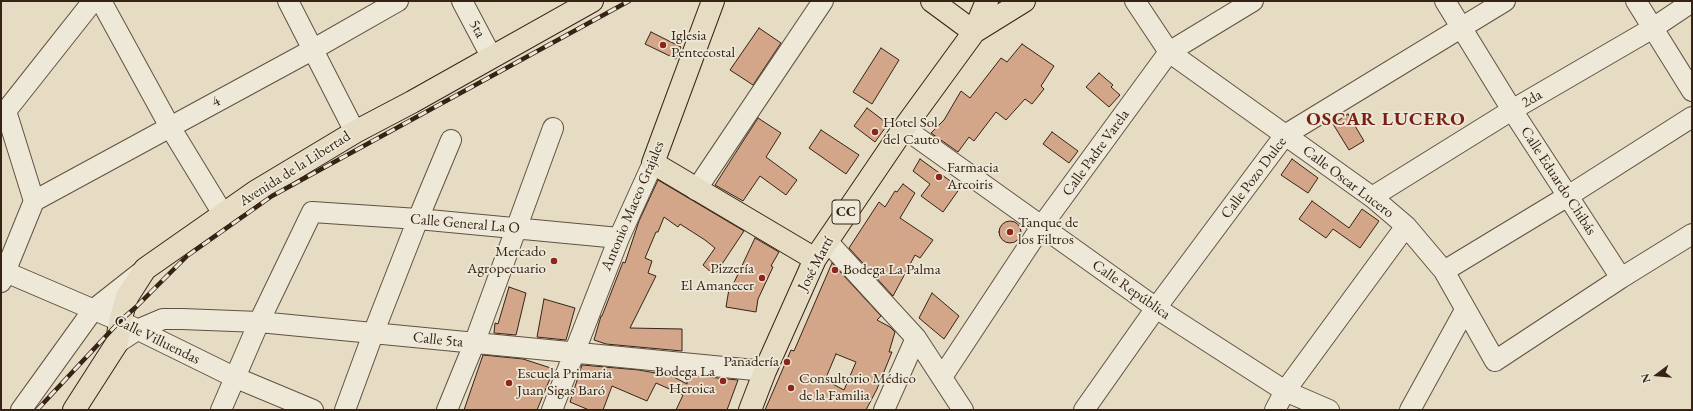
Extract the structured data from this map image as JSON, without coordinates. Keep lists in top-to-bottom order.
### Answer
{
  "streets": {
    "main road": [
      "Avenida de la Libertad",
      "Antonio Maceo Grajales",
      "CC",
      "José Martí"
    ],
    "street": [
      "5ta",
      "2da",
      "4",
      "Calle Padre Varela",
      "Calle Pozo Dulce",
      "Calle Eduardo Chibás",
      "Calle Oscar Lucero",
      "Calle General La O",
      "Calle República",
      "Calle Villuendas",
      "Calle 5ta"
    ]
  },
  "crossings": [
    ["5ta", "Avenida de la Libertad"],
    ["2da", "Calle Eduardo Chibás"],
    ["2da", "Calle Oscar Lucero"],
    ["Calle Padre Varela", "Calle Oscar Lucero"],
    ["Calle Padre Varela", "Calle República"],
    ["Avenida de la Libertad", "Calle Villuendas"],
    ["Avenida de la Libertad", "Calle 5ta"],
    ["Calle Pozo Dulce", "Calle Eduardo Chibás"],
    ["Calle Pozo Dulce", "Calle Oscar Lucero"],
    ["Calle Pozo Dulce", "Calle República"],
    ["Calle Eduardo Chibás", "Calle Oscar Lucero"],
    ["Antonio Maceo Grajales", "Calle General La O"],
    ["Antonio Maceo Grajales", "Calle 5ta"],
    ["CC", "José Martí"],
    ["Calle General La O", "Calle 5ta"],
    ["José Martí", "Calle República"],
    ["José Martí", "Calle 5ta"],
    ["Calle Villuendas", "Calle 5ta"]
  ],
  "districts": ["OSCAR LUCERO"],
  "places": [
    "Iglesia Pentecostal",
    "Hotel Sol del Cauto",
    "Farmacia Arcoiris",
    "Tanque de los Filtros",
    "Mercado Agropecuario",
    "Bodega La Palma",
    "Pizzería El Amanecer",
    "Panadería",
    "Bodega La Heroica",
    "Escuela Primaria Juan Sigas Baró",
    "Consultorio Médico de la Familia"
  ],
  "north": "left"
}
